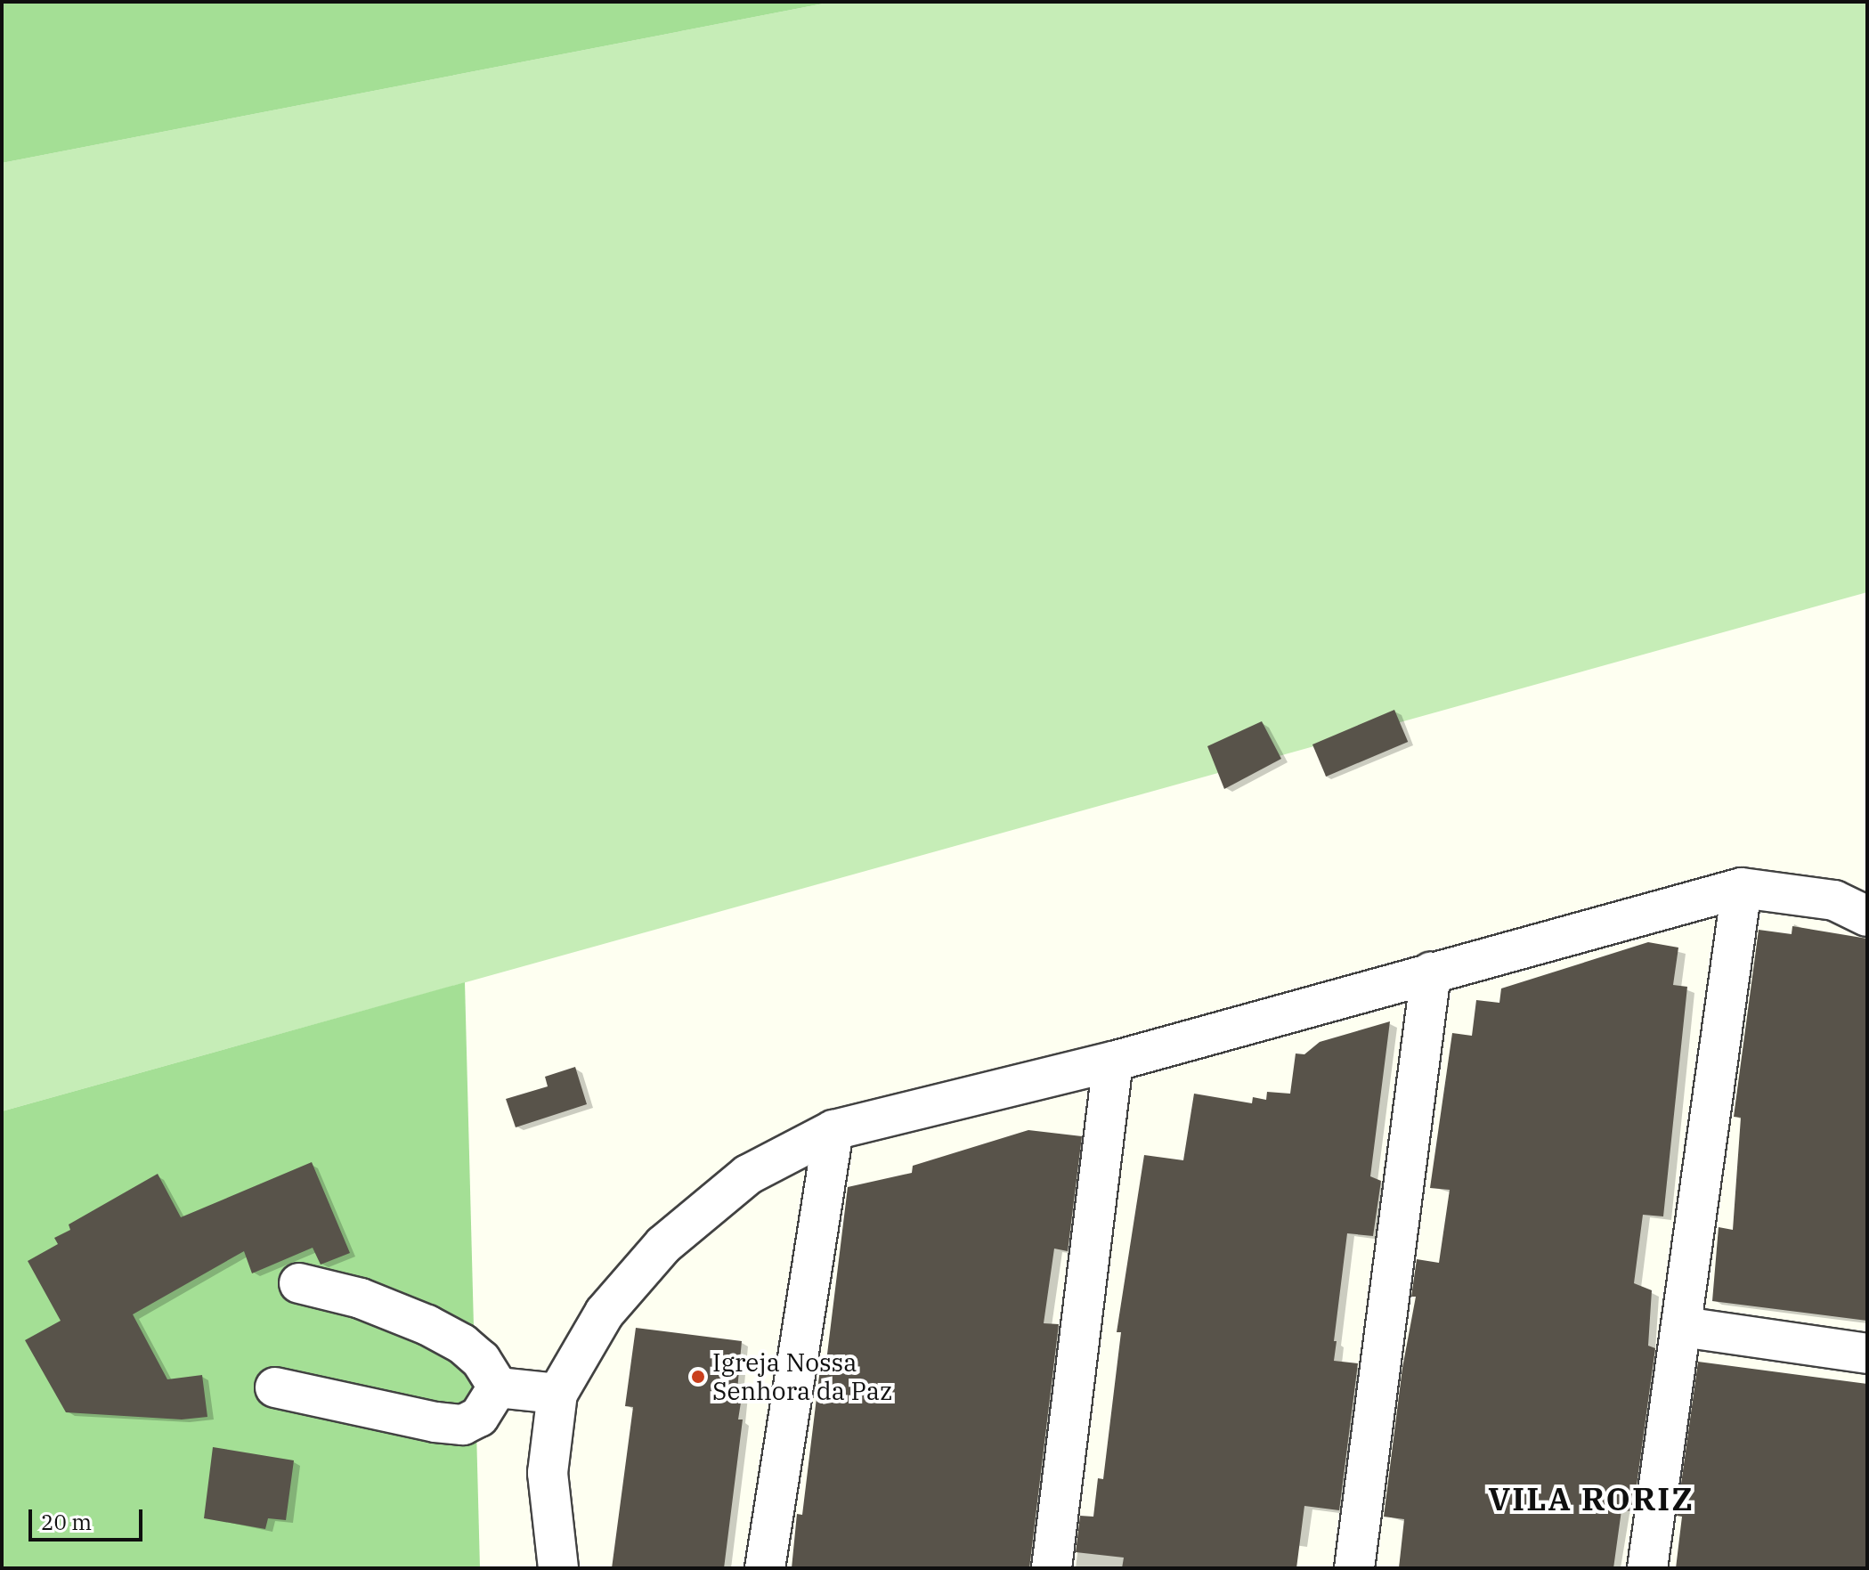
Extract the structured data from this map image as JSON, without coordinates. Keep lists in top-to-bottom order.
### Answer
{
  "districts": ["VILA RORIZ"],
  "places": ["Igreja Nossa Senhora da Paz"],
  "scale_bar": "20 m"
}
